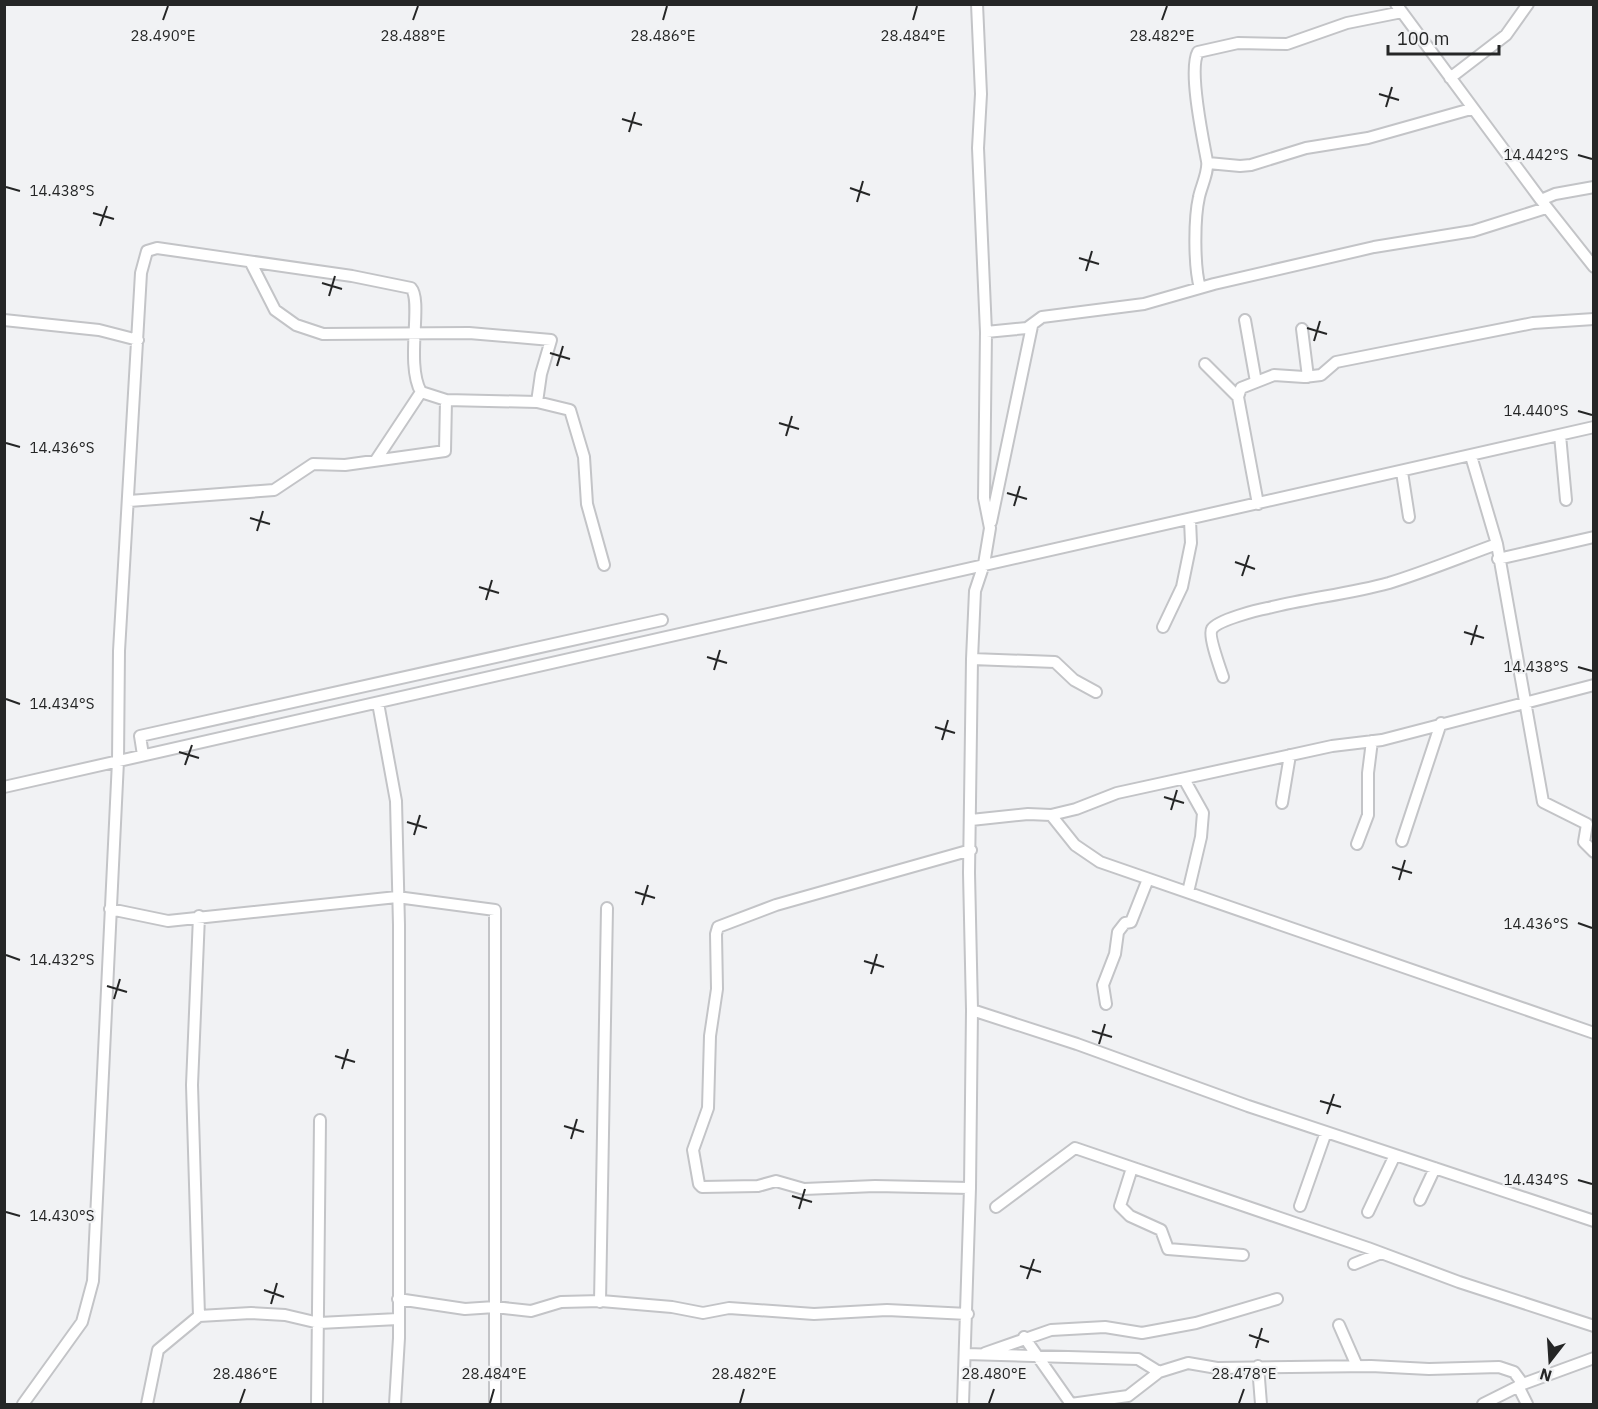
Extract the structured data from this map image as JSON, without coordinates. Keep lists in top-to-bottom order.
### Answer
{
  "scale_bar": "100 m",
  "north": "bottom",
  "coordinates": [
    "28.490°E",
    "28.488°E",
    "28.486°E",
    "28.484°E",
    "28.482°E",
    "14.442°S",
    "14.438°S",
    "14.440°S",
    "14.436°S",
    "14.434°S",
    "14.432°S",
    "14.430°S",
    "28.480°E",
    "28.478°E"
  ]
}
